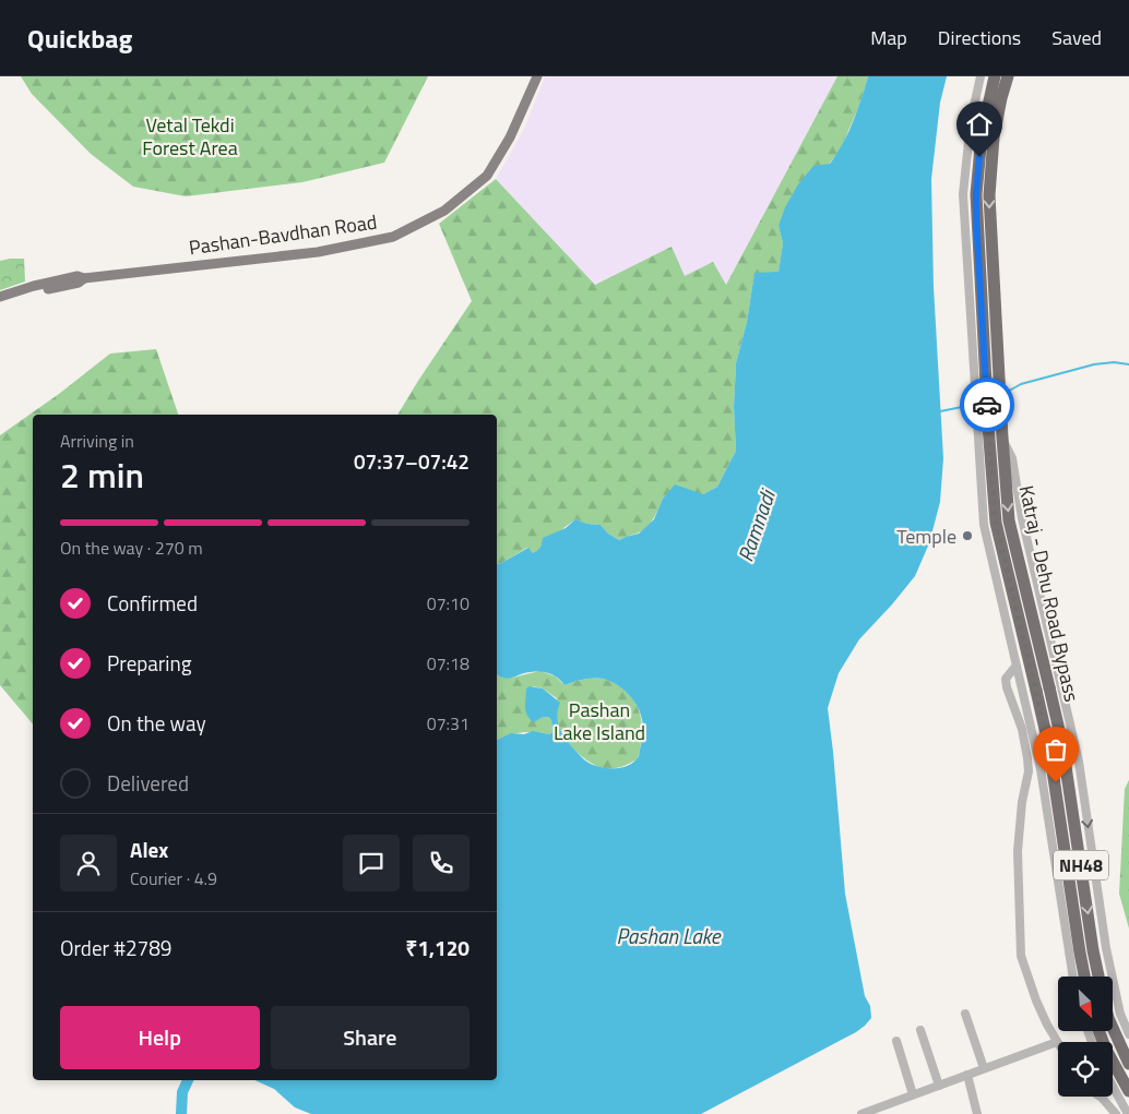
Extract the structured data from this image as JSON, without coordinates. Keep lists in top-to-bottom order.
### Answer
{
  "streets": {
    "highway": ["Katraj - Dehu Road Bypass", "NH48"],
    "main road": ["Pashan-Bavdhan Road"]
  },
  "water": ["Ramnadi", "Pashan Lake"],
  "parks": ["Vetal Tekdi Forest Area", "Pashan Lake Island"],
  "places": ["Temple"],
  "north": "bottom right",
  "page": {
    "header": "Quickbag",
    "nav": ["Map", "Directions", "Saved"],
    "heading": ["2 min", "Arriving in", "07:37–07:42"],
    "panel": [
      "Alex",
      "Courier · 4.9",
      "Order #2789",
      "₹1,120"
    ],
    "bar": "On the way · 270 m",
    "list": [
      ["Confirmed", "07:10"],
      ["Preparing", "07:18"],
      ["On the way", "07:31"],
      "Delivered"
    ],
    "buttons": ["Help", "Share"]
  }
}
